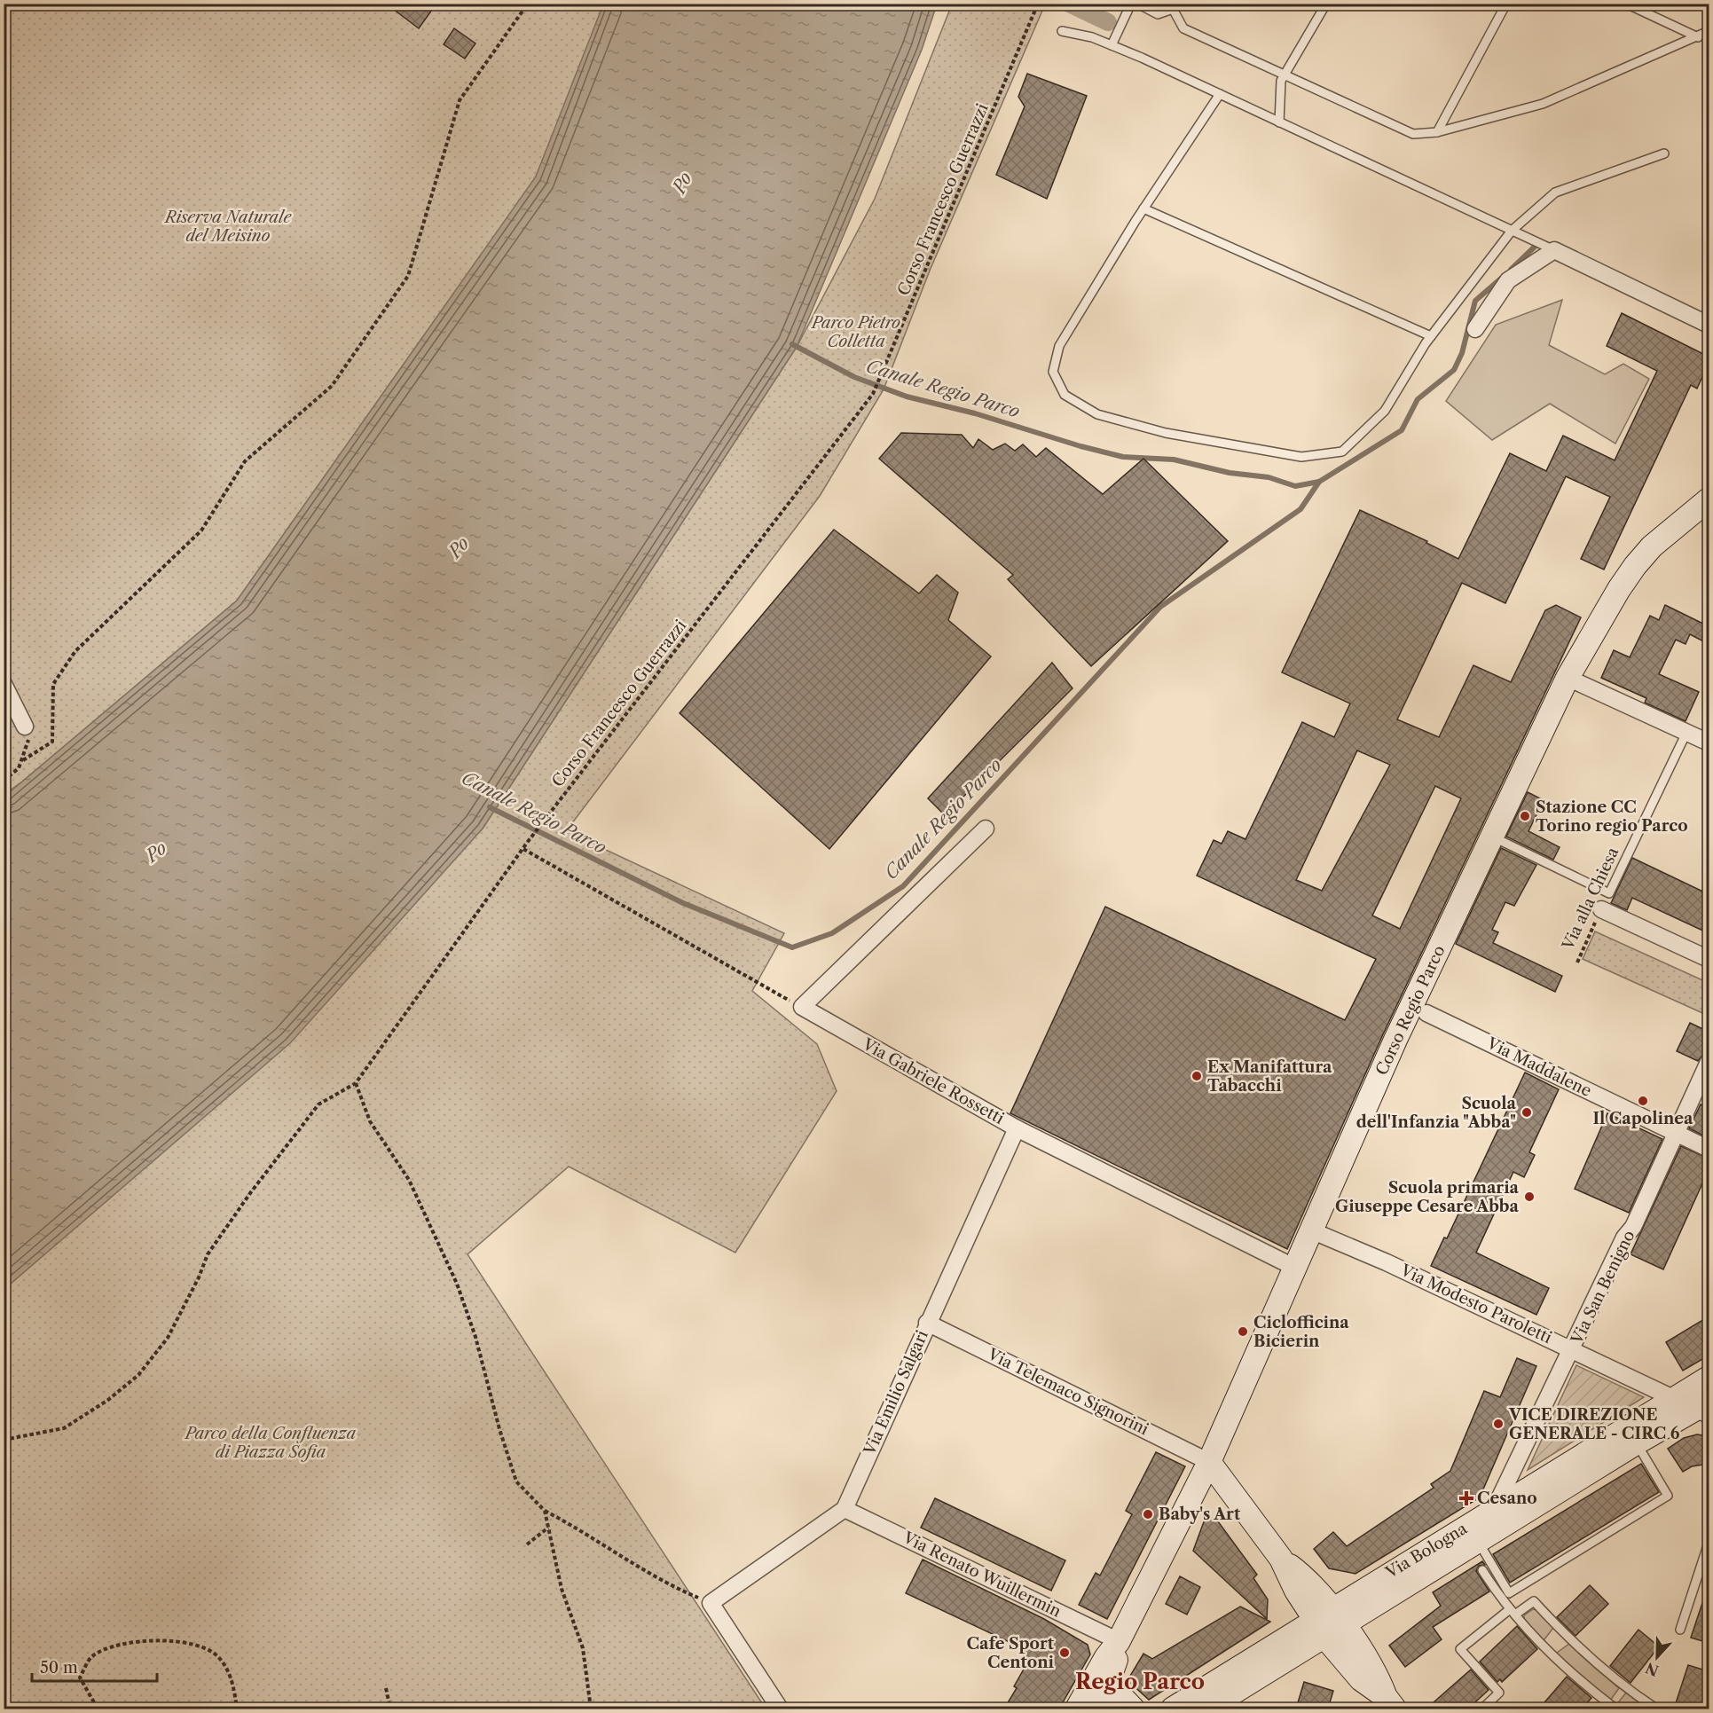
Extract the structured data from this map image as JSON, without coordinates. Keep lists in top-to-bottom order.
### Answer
{
  "streets": {
    "street": [
      "Corso Regio Parco",
      "Via Maddalene",
      "Via Gabriele Rossetti",
      "Via San Benigno",
      "Via Modesto Paroletti",
      "Via Telemaco Signorini",
      "Via Emilio Salgari",
      "Via Bologna",
      "Via Renato Wuillermin"
    ],
    "lane": ["Via alla Chiesa"],
    "path": ["Corso Francesco Guerrazzi"]
  },
  "crossings": [
    ["Via alla Chiesa", "Corso Regio Parco"],
    ["Corso Regio Parco", "Via Gabriele Rossetti"],
    ["Corso Regio Parco", "Via Modesto Paroletti"],
    ["Corso Regio Parco", "Via Telemaco Signorini"],
    ["Corso Regio Parco", "Via Renato Wuillermin"],
    ["Via Maddalene", "Via San Benigno"],
    ["Via Gabriele Rossetti", "Via Emilio Salgari"],
    ["Via San Benigno", "Via Modesto Paroletti"],
    ["Via San Benigno", "Via Bologna"],
    ["Via Modesto Paroletti", "Via Bologna"],
    ["Via Telemaco Signorini", "Via Emilio Salgari"],
    ["Via Emilio Salgari", "Via Renato Wuillermin"]
  ],
  "districts": ["Regio Parco"],
  "water": ["Po", "Canale Regio Parco"],
  "parks": ["Riserva Naturale del Meisino", "Parco Pietro Colletta", "Parco della Confluenza di Piazza Sofia"],
  "places": {
    "other": [
      "Stazione CC Torino regio Parco",
      "Ex Manifattura Tabacchi",
      "Il Capolinea",
      "Scuola dell'Infanzia \"Abba\"",
      "Scuola primaria Giuseppe Cesare Abba",
      "Ciclofficina Bicierin",
      "VICE DIREZIONE GENERALE - CIRC 6",
      "Baby's Art",
      "Cafe Sport Centoni"
    ],
    "health": ["Cesano"]
  },
  "scale_bar": "50 m",
  "north": "bottom"
}
